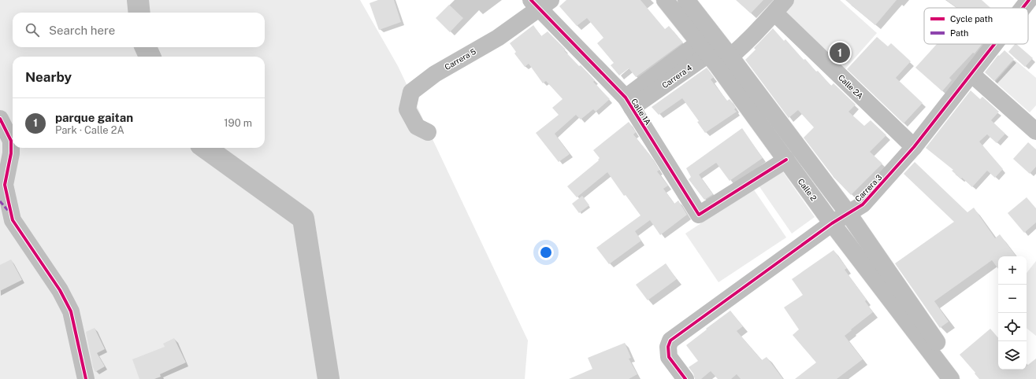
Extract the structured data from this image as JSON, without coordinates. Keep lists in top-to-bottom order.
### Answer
{
  "streets": {
    "street": [
      "Carrera 5",
      "Carrera 4",
      "Calle 2A",
      "Calle 1A",
      "Carrera 3",
      "Calle 2"
    ]
  },
  "crossings": [
    ["Carrera 5", "Calle 1A"],
    ["Carrera 4", "Calle 2A"],
    ["Carrera 4", "Calle 1A"],
    ["Carrera 4", "Calle 2"],
    ["Calle 2A", "Carrera 3"],
    ["Calle 1A", "Calle 2"],
    ["Carrera 3", "Calle 2"]
  ],
  "legend": ["Cycle path", "Path"],
  "page": {
    "search": "Search here",
    "pins": "1",
    "heading": "Nearby",
    "list": [
      {
        "mark": "1",
        "name": "parque gaitan",
        "note": "Park · Calle 2A",
        "value": "190 m"
      }
    ],
    "map_buttons": ["+", "−"]
  }
}
